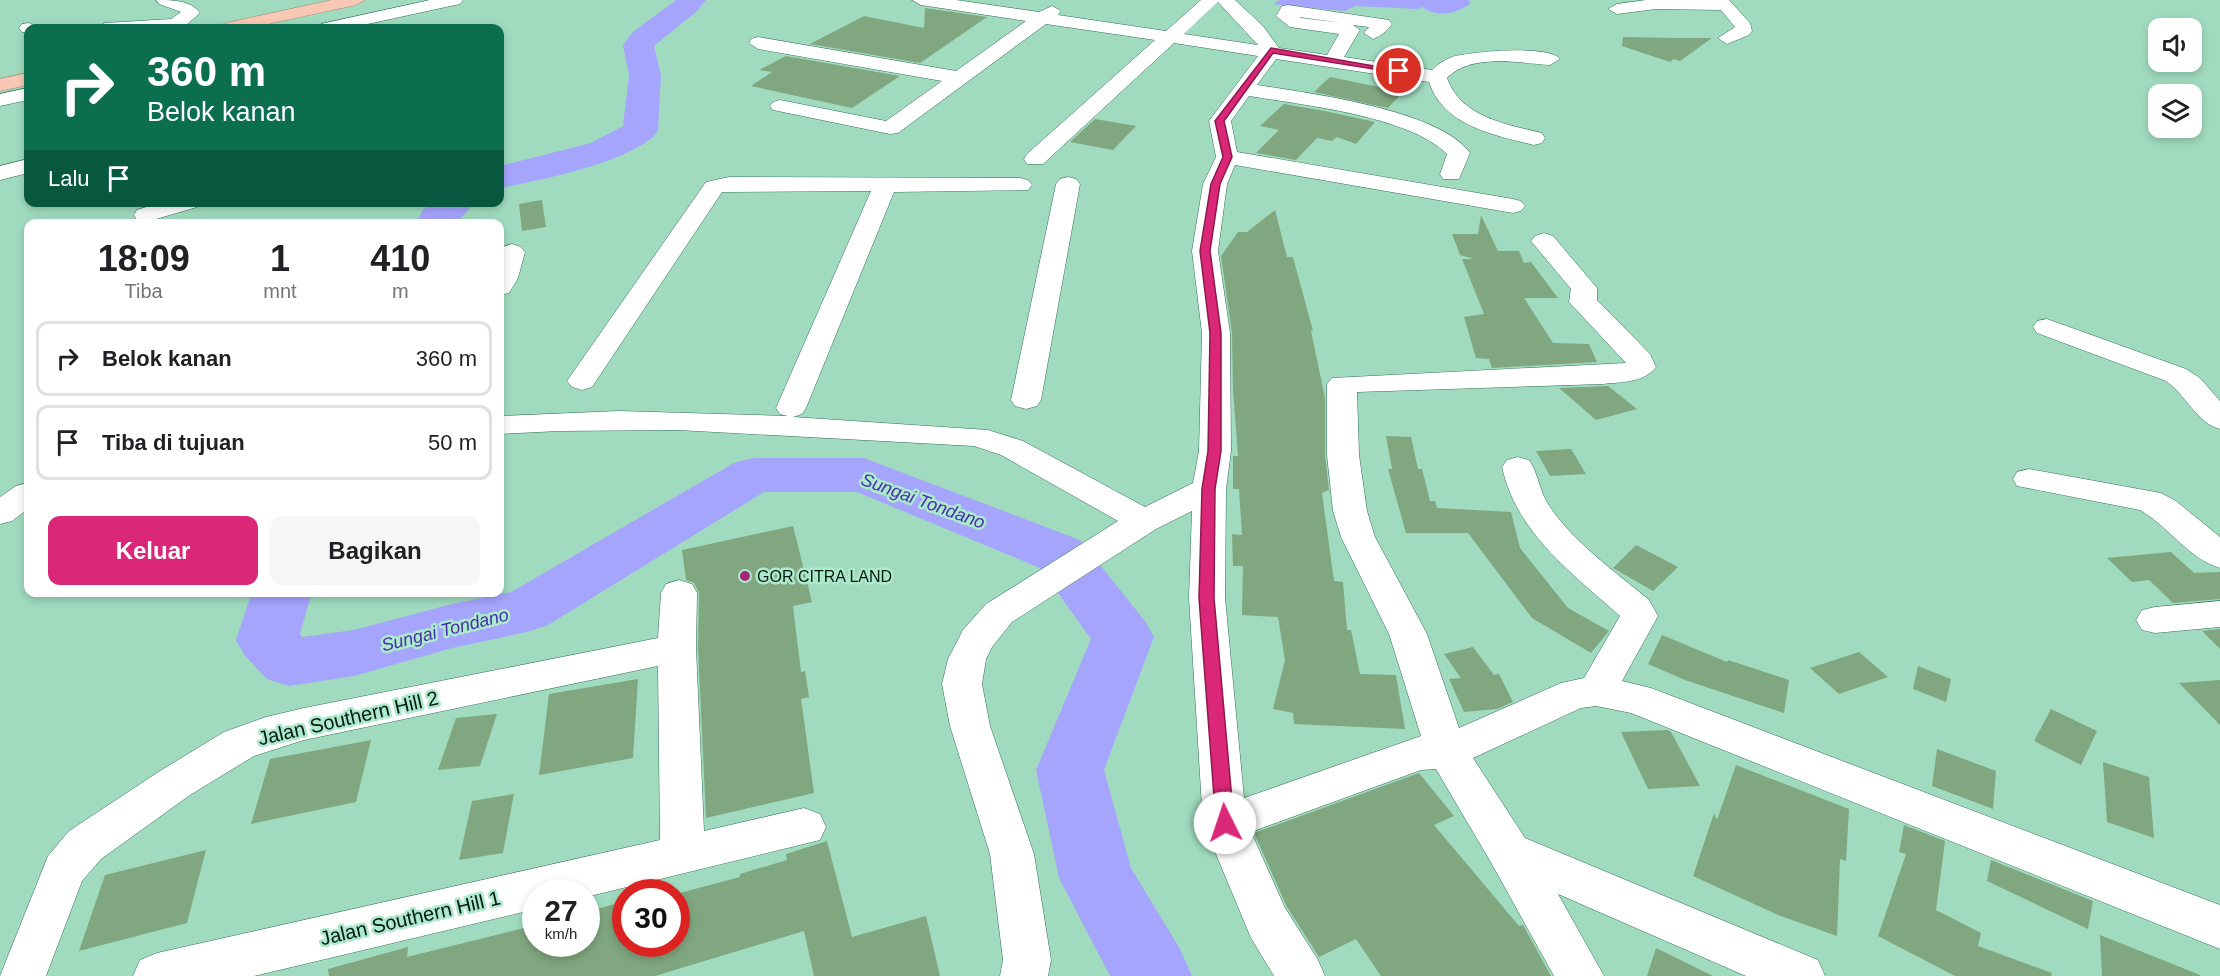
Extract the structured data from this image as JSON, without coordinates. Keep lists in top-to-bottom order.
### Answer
{
  "streets": {
    "street": ["Jalan Southern Hill 2", "Jalan Southern Hill 1"]
  },
  "water": ["Sungai Tondano"],
  "places": ["GOR CITRA LAND"],
  "page": {
    "turn": ["360 m", "Belok kanan"],
    "then": "Lalu",
    "eta": [
      "18:09",
      "Tiba",
      "1",
      "mnt",
      "410",
      "m"
    ],
    "list": [
      {
        "name": "Belok kanan",
        "value": "360 m"
      },
      {
        "name": "Tiba di tujuan",
        "value": "50 m"
      }
    ],
    "buttons": ["Keluar", "Bagikan"],
    "speed": "27 km/h",
    "limit": "30"
  }
}
